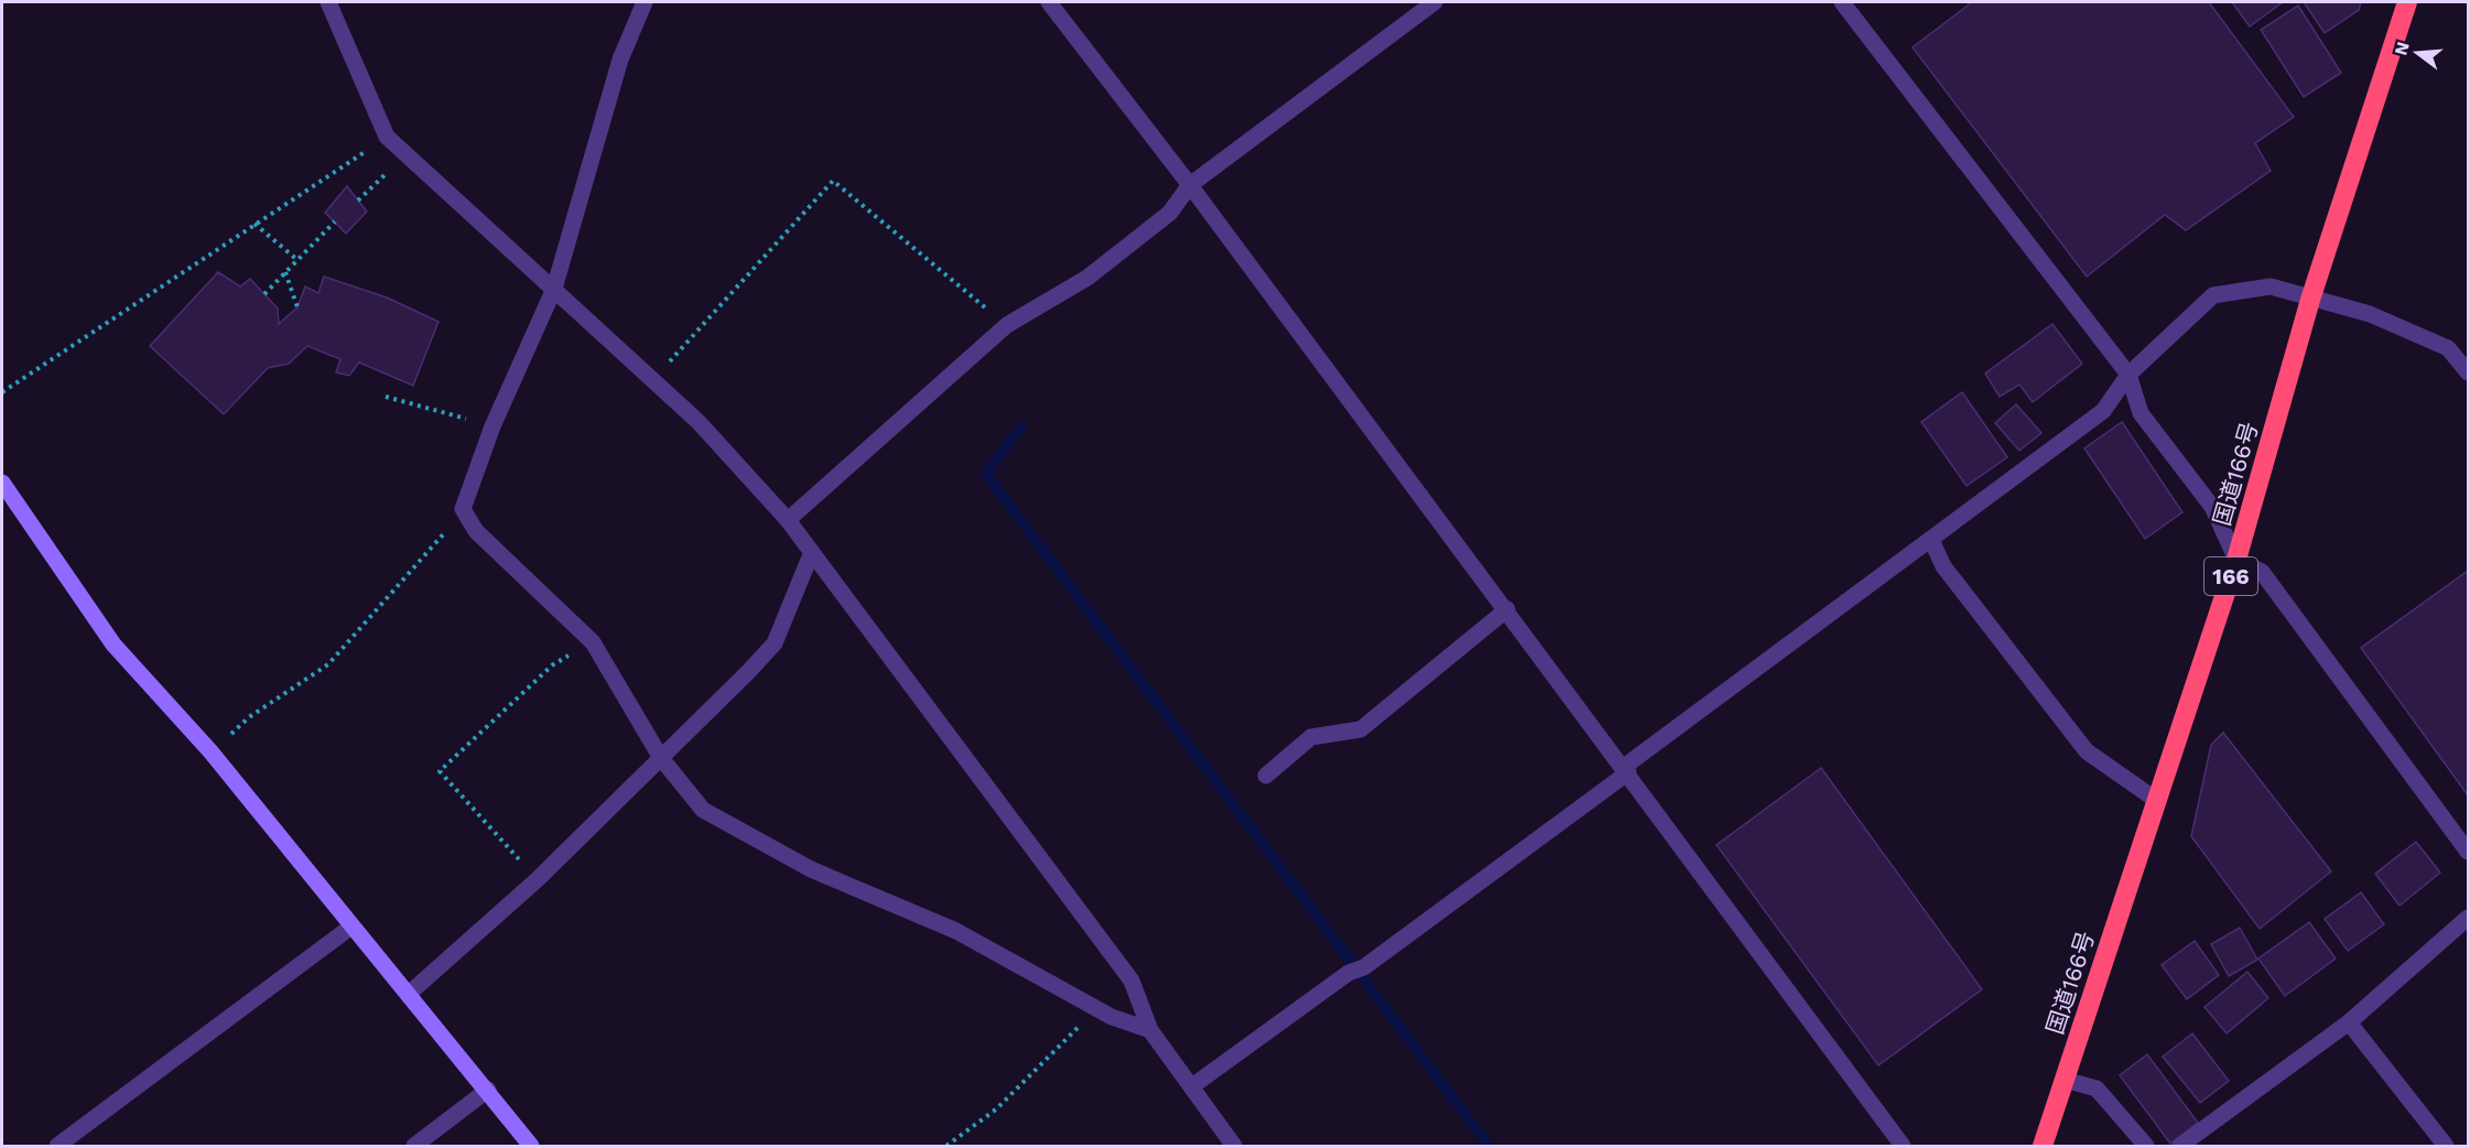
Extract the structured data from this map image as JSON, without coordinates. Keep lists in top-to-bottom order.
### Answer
{
  "streets": {
    "highway": ["国道166号", "166"]
  },
  "north": "left"
}
